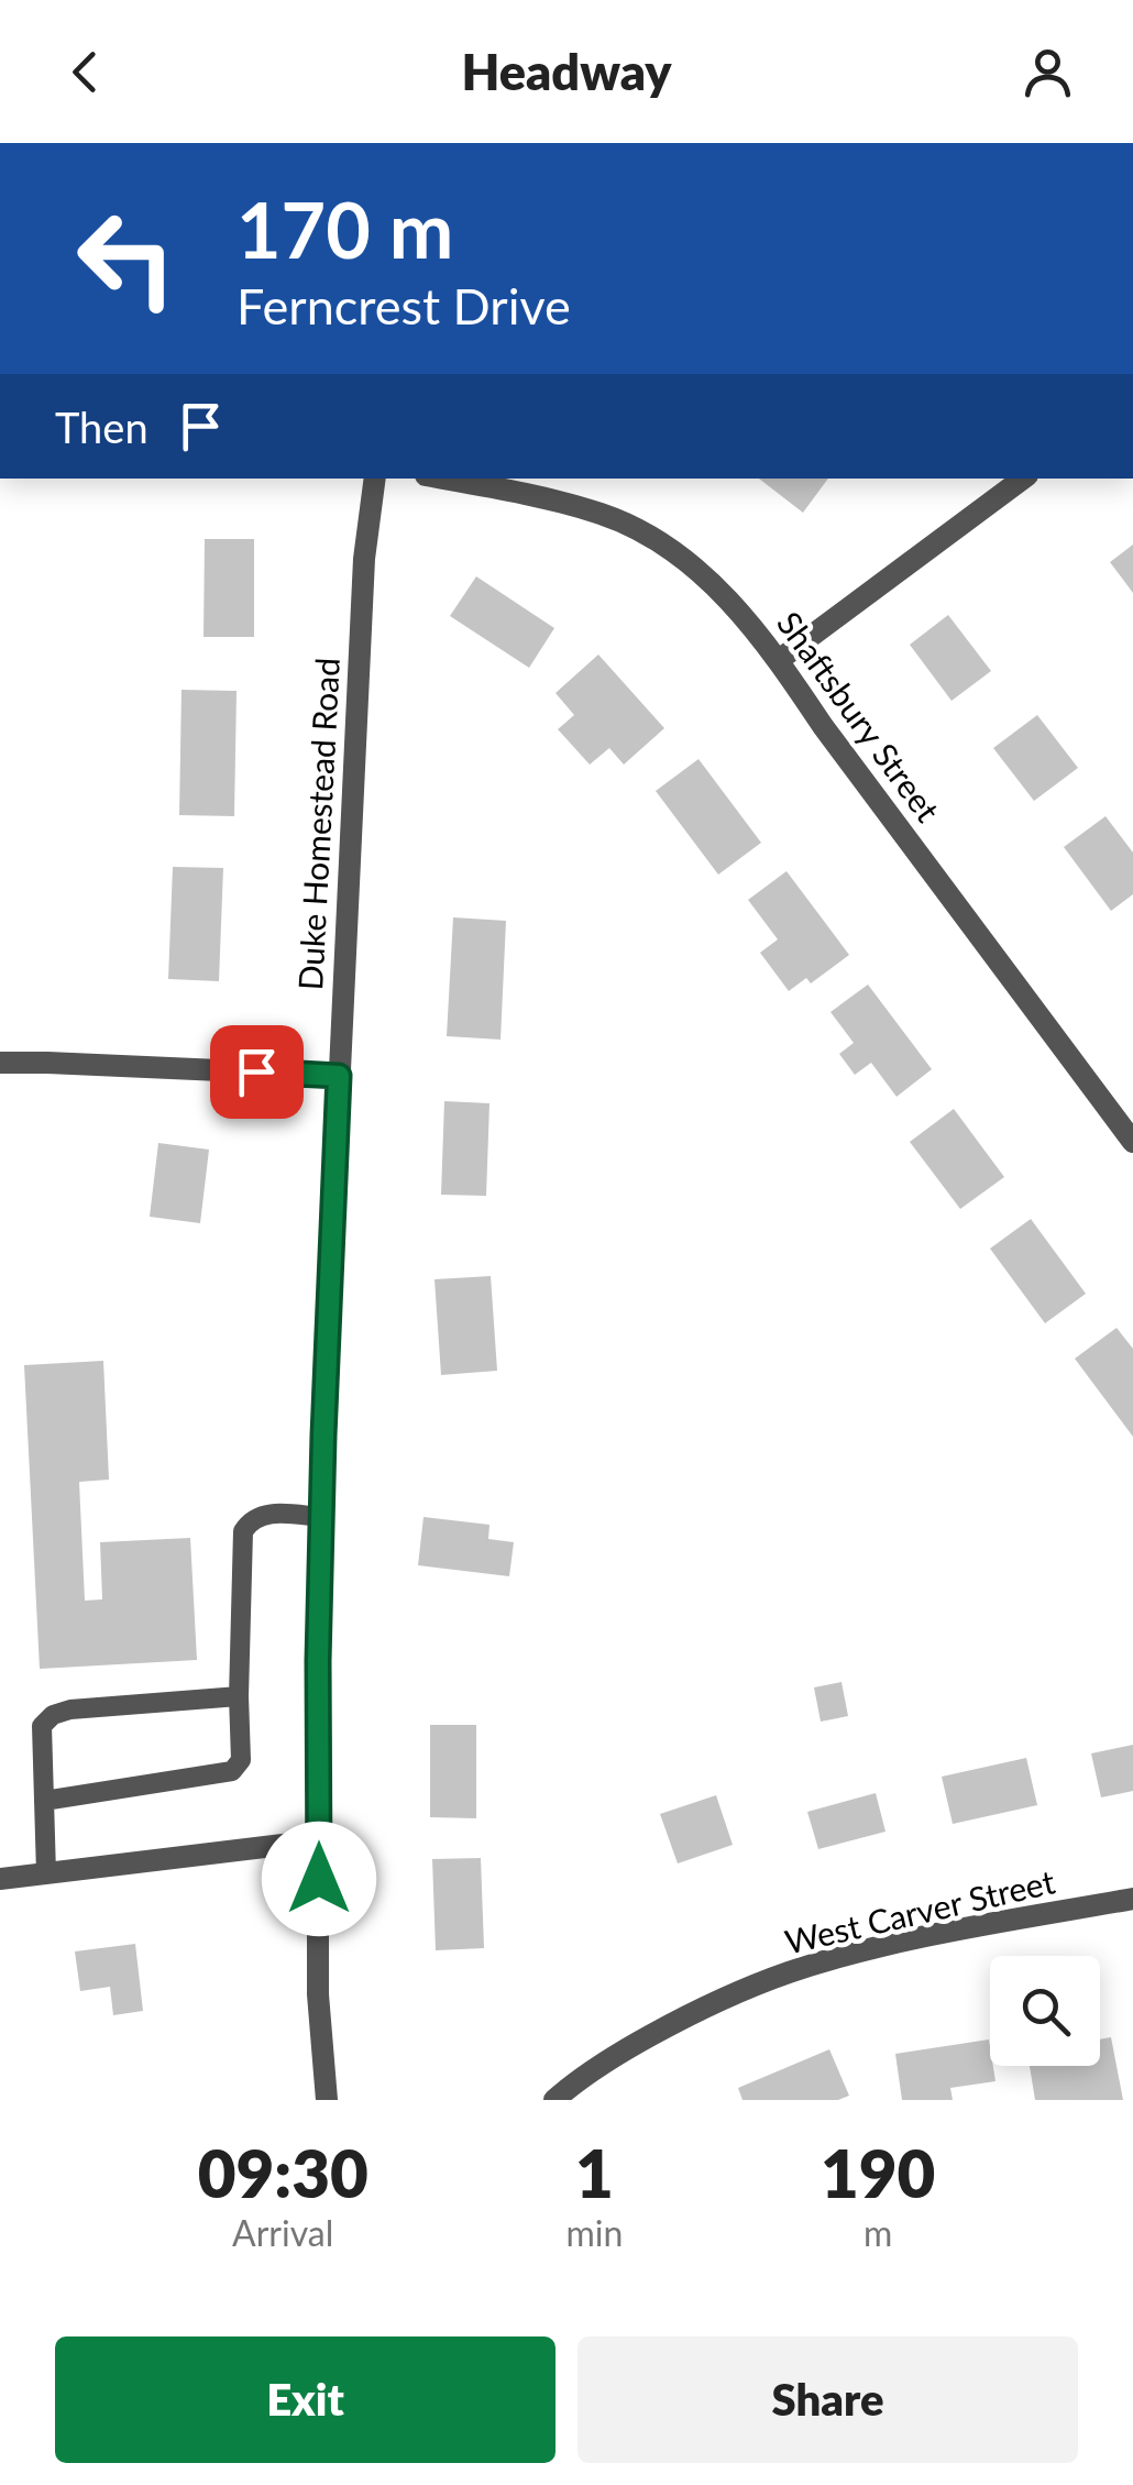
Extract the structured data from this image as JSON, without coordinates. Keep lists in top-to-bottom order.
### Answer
{
  "streets": {
    "street": ["Shaftsbury Street", "Duke Homestead Road", "West Carver Street"]
  },
  "page": {
    "header": "Headway",
    "turn": ["170 m", "Ferncrest Drive"],
    "then": "Then",
    "eta": [
      "09:30",
      "Arrival",
      "1",
      "min",
      "190",
      "m"
    ],
    "buttons": ["Exit", "Share"]
  }
}
